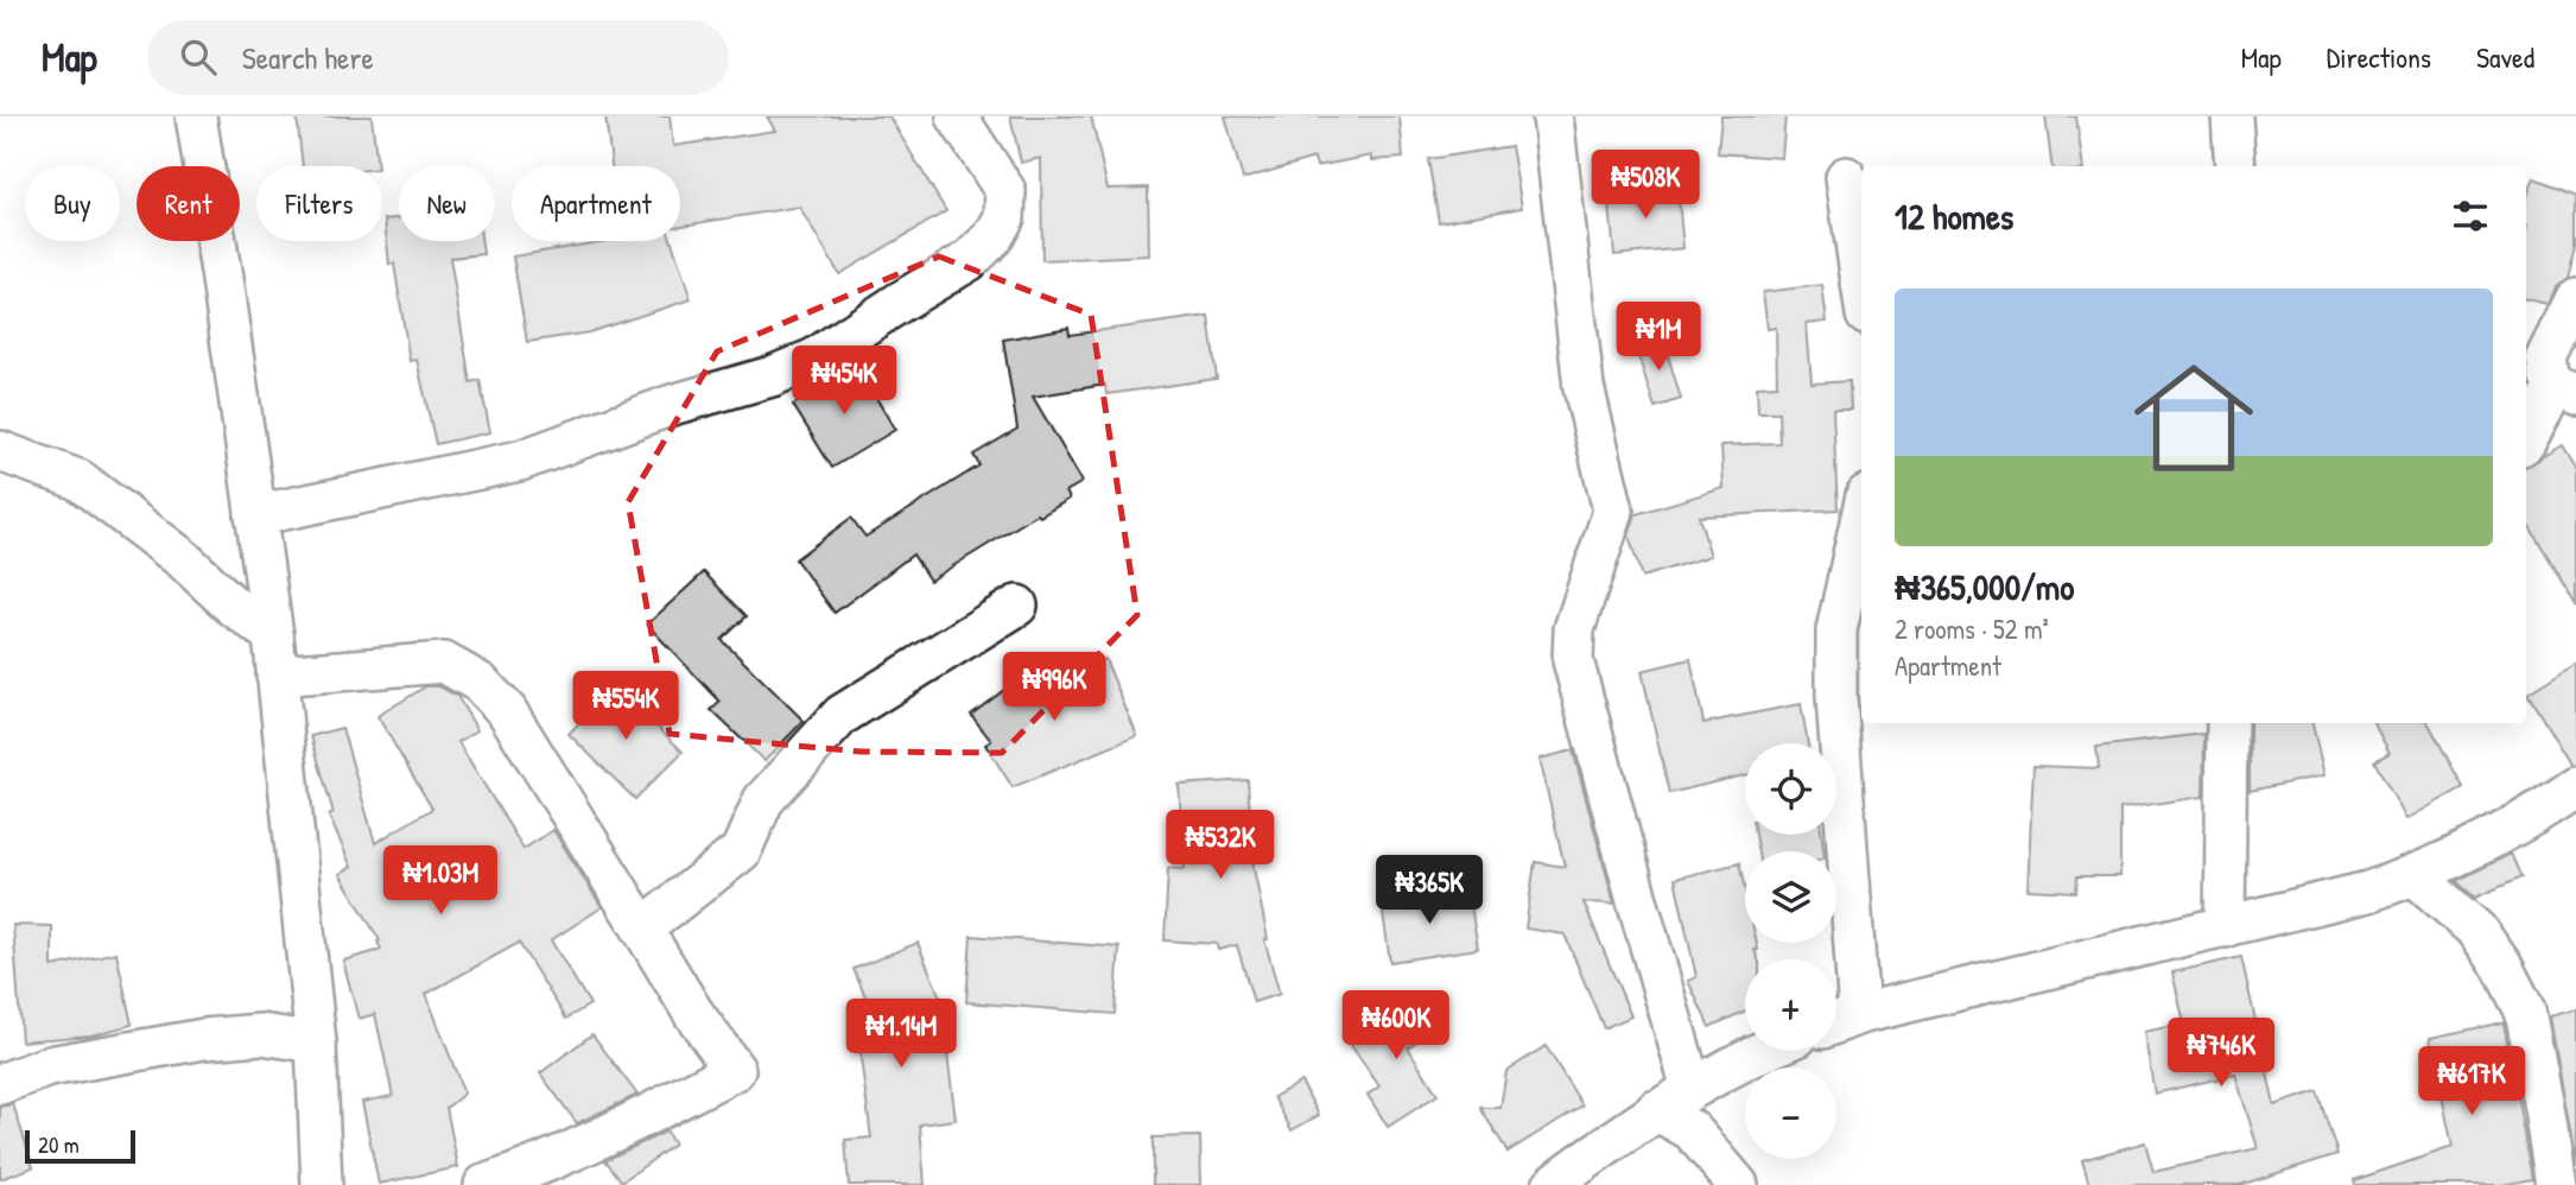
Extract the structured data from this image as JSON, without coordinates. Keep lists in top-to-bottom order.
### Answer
{
  "scale_bar": "20 m",
  "page": {
    "header": "Map",
    "search": "Search here",
    "nav": ["Map", "Directions", "Saved"],
    "price": [
      "₦508K",
      "₦1M",
      "₦454K",
      "₦996K",
      "₦554K",
      "₦532K",
      "₦1.03M",
      "₦365K",
      "₦600K",
      "₦1.14M",
      "₦746K",
      "₦617K"
    ],
    "chip": [
      "Buy",
      "Rent",
      "Filters",
      "New",
      "Apartment"
    ],
    "heading": "12 homes",
    "list": [
      {
        "name": "₦365,000/mo",
        "note": "2 rooms · 52 m² · Apartment"
      }
    ],
    "map_buttons": ["+", "−"],
    "scale": "20 m"
  }
}
